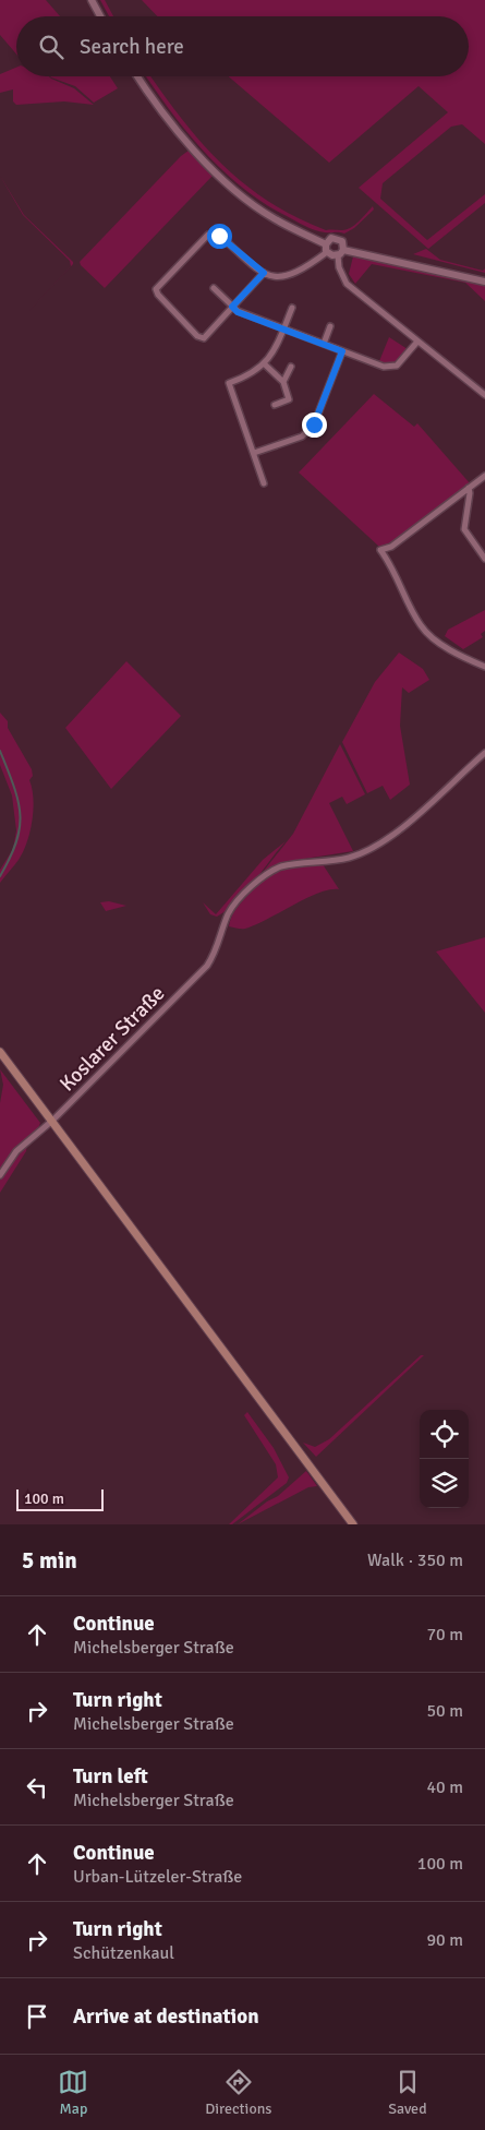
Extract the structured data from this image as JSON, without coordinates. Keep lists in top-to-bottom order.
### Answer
{
  "streets": {
    "street": ["Koslarer Straße"]
  },
  "scale_bar": "100 m",
  "page": {
    "search": "Search here",
    "scale": "100 m",
    "heading": ["5 min", "Walk · 350 m"],
    "list": [
      ["Continue", "Michelsberger Straße", "70 m"],
      ["Turn right", "Michelsberger Straße", "50 m"],
      ["Turn left", "Michelsberger Straße", "40 m"],
      ["Continue", "Urban-Lützeler-Straße", "100 m"],
      ["Turn right", "Schützenkaul", "90 m"],
      "Arrive at destination"
    ],
    "nav": ["Map", "Directions", "Saved"]
  }
}
